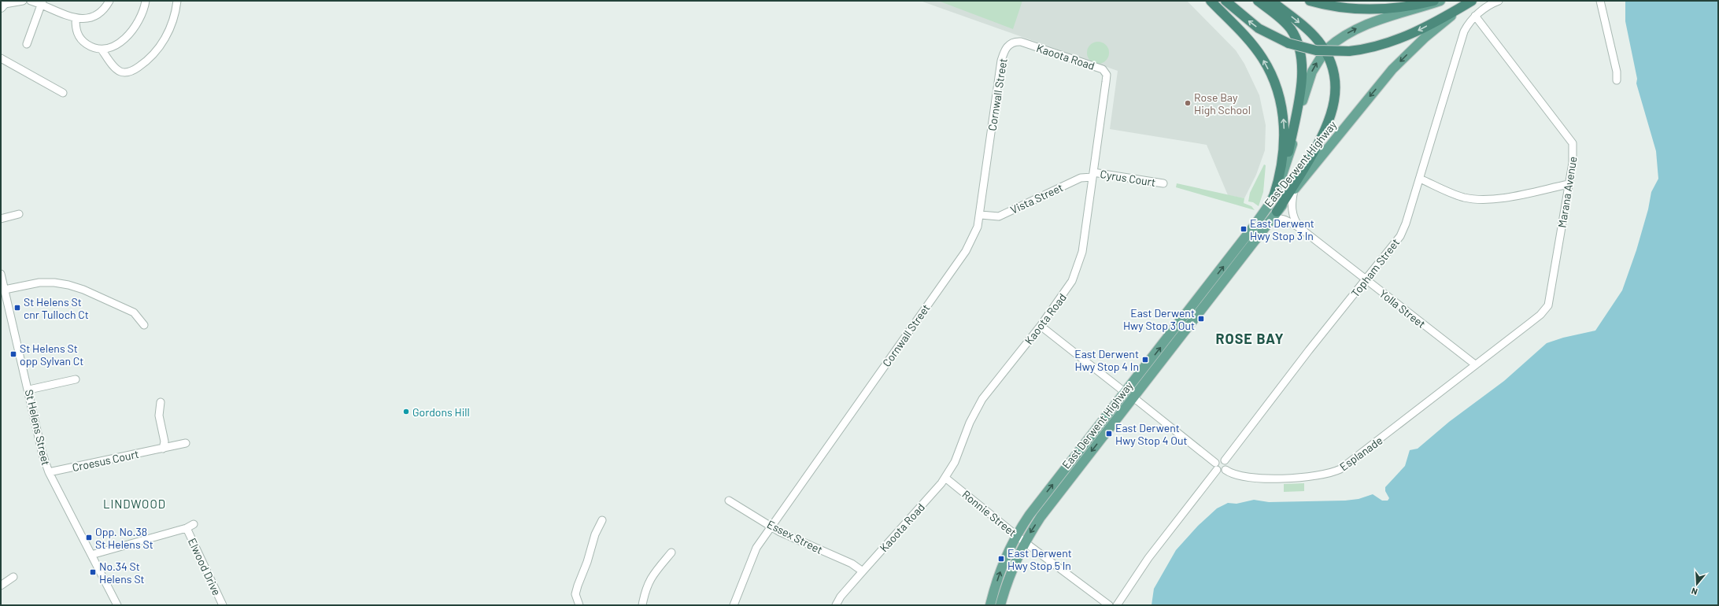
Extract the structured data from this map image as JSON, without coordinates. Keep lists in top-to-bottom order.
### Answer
{
  "streets": {
    "main road": ["East Derwent Highway"],
    "street": [
      "Kaoota Road",
      "Cornwall Street",
      "Cyrus Court",
      "Marana Avenue",
      "Vista Street",
      "Topham Street",
      "Yolla Street",
      "St Helens Street",
      "Esplanade",
      "Croesus Court",
      "Ronnie Street",
      "Essex Street",
      "Elwood Drive"
    ]
  },
  "crossings": [
    ["Kaoota Road", "Cornwall Street"],
    ["Kaoota Road", "Cyrus Court"],
    ["Kaoota Road", "Vista Street"],
    ["Kaoota Road", "Ronnie Street"],
    ["Kaoota Road", "Essex Street"],
    ["Cornwall Street", "Vista Street"],
    ["Cornwall Street", "Essex Street"],
    ["East Derwent Highway", "Yolla Street"],
    ["East Derwent Highway", "Ronnie Street"],
    ["Cyrus Court", "Vista Street"],
    ["Marana Avenue", "Topham Street"],
    ["Marana Avenue", "Yolla Street"],
    ["Marana Avenue", "Esplanade"],
    ["Topham Street", "Yolla Street"],
    ["Topham Street", "Esplanade"],
    ["Yolla Street", "Esplanade"],
    ["St Helens Street", "Croesus Court"],
    ["St Helens Street", "Elwood Drive"]
  ],
  "districts": ["ROSE BAY", "LINDWOOD"],
  "places": {
    "other": ["Rose Bay High School", "Gordons Hill"],
    "transit": [
      "East Derwent Hwy Stop 3 In",
      "St Helens St cnr Tulloch Ct",
      "East Derwent Hwy Stop 3 Out",
      "St Helens St opp Sylvan Ct",
      "East Derwent Hwy Stop 4 In",
      "East Derwent Hwy Stop 4 Out",
      "Opp. No.38 St Helens St",
      "East Derwent Hwy Stop 5 In",
      "No.34 St Helens St"
    ]
  },
  "north": "bottom"
}
